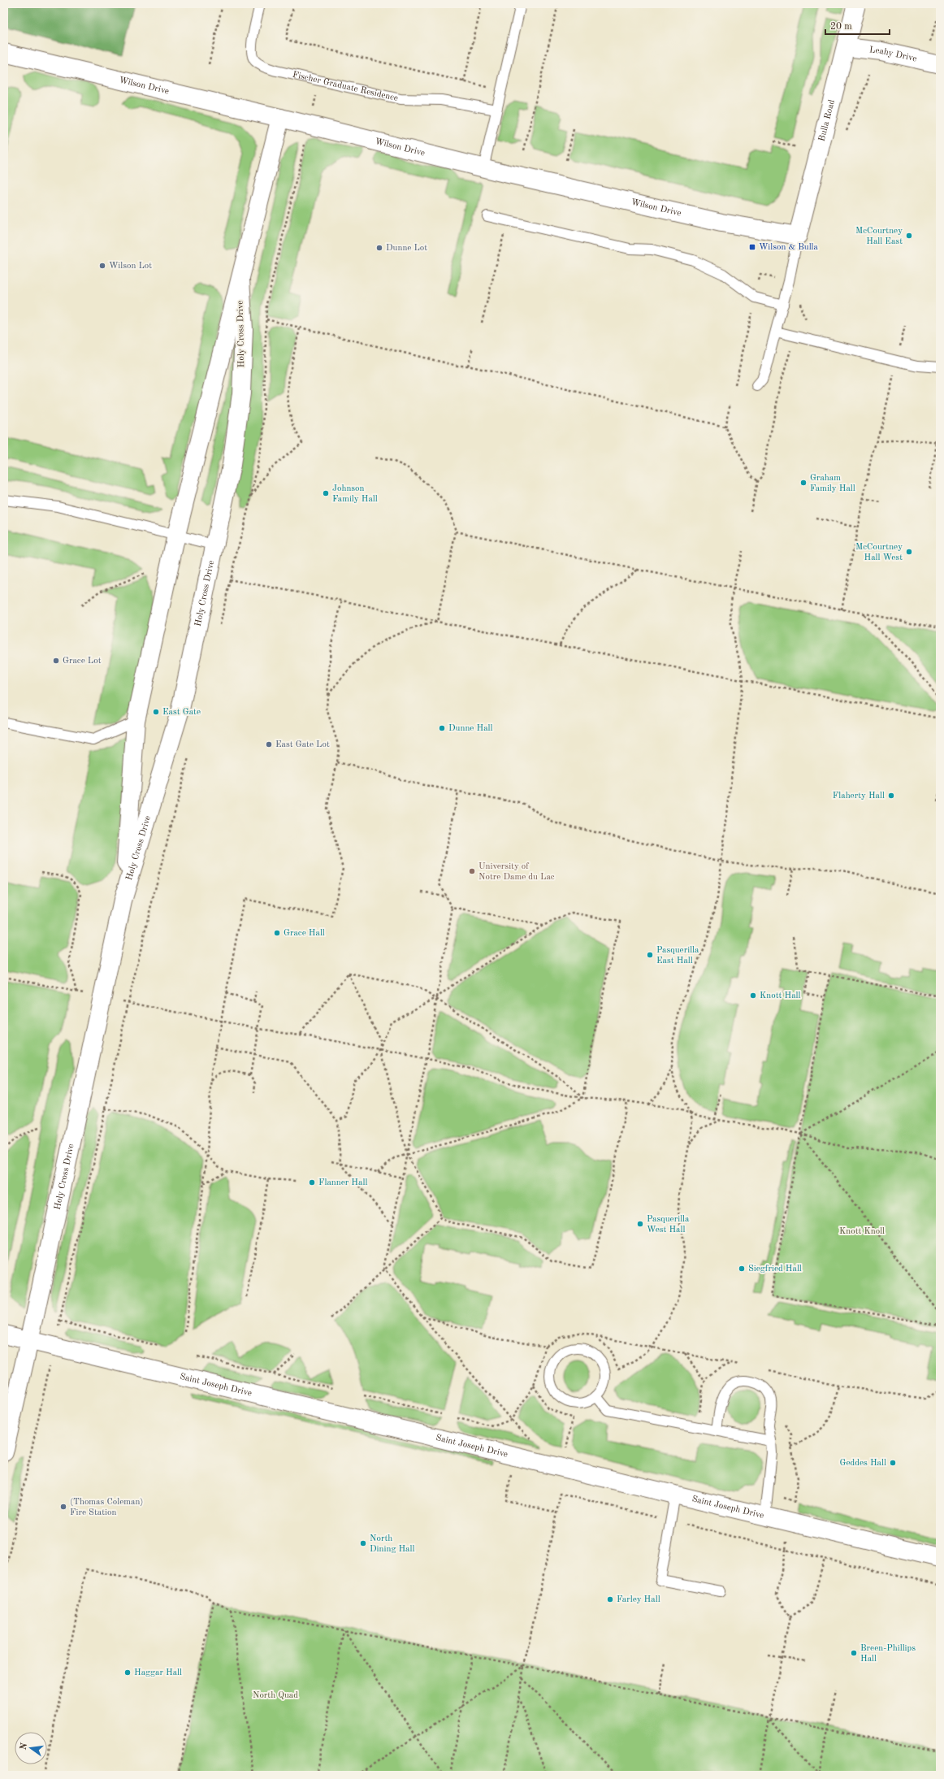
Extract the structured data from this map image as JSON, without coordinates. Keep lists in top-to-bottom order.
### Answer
{
  "streets": {
    "street": [
      "Leahy Drive",
      "Wilson Drive",
      "Bulla Road",
      "Holy Cross Drive",
      "Saint Joseph Drive"
    ],
    "lane": ["Fischer Graduate Residence"]
  },
  "crossings": [
    ["Leahy Drive", "Bulla Road"],
    ["Wilson Drive", "Bulla Road"],
    ["Wilson Drive", "Holy Cross Drive"],
    ["Holy Cross Drive", "Saint Joseph Drive"]
  ],
  "parks": ["Knott Knoll", "North Quad"],
  "places": {
    "other": [
      "McCourtney Hall East",
      "Dunne Lot",
      "Wilson Lot",
      "Graham Family Hall",
      "Johnson Family Hall",
      "McCourtney Hall West",
      "Grace Lot",
      "East Gate",
      "Dunne Hall",
      "East Gate Lot",
      "Flaherty Hall",
      "University of Notre Dame du Lac",
      "Grace Hall",
      "Pasquerilla East Hall",
      "Knott Hall",
      "Flanner Hall",
      "Pasquerilla West Hall",
      "Siegfried Hall",
      "Geddes Hall",
      "(Thomas Coleman) Fire Station",
      "North Dining Hall",
      "Farley Hall",
      "Breen-Phillips Hall",
      "Haggar Hall"
    ],
    "transit": ["Wilson & Bulla"]
  },
  "scale_bar": "20 m",
  "north": "left"
}
